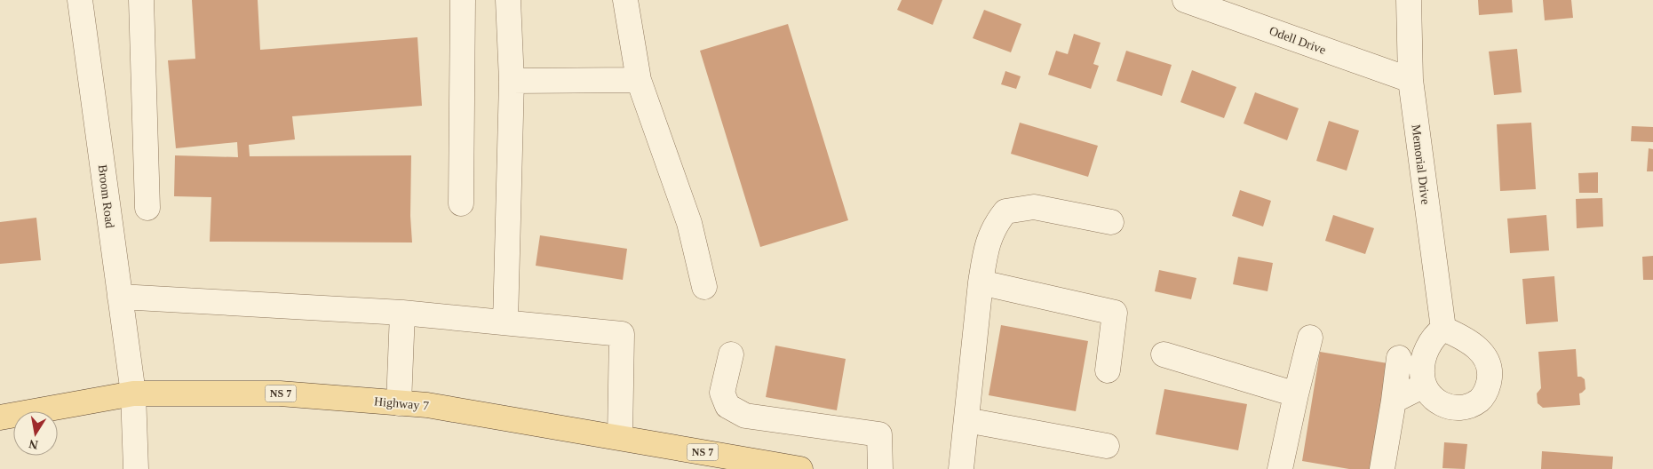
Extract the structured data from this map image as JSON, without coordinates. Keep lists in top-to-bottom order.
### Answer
{
  "streets": {
    "main road": ["NS 7", "Highway 7"],
    "street": ["Odell Drive", "Memorial Drive", "Broom Road"]
  },
  "crossings": [
    ["Odell Drive", "Memorial Drive"],
    ["Broom Road", "Highway 7"]
  ],
  "north": "bottom"
}
